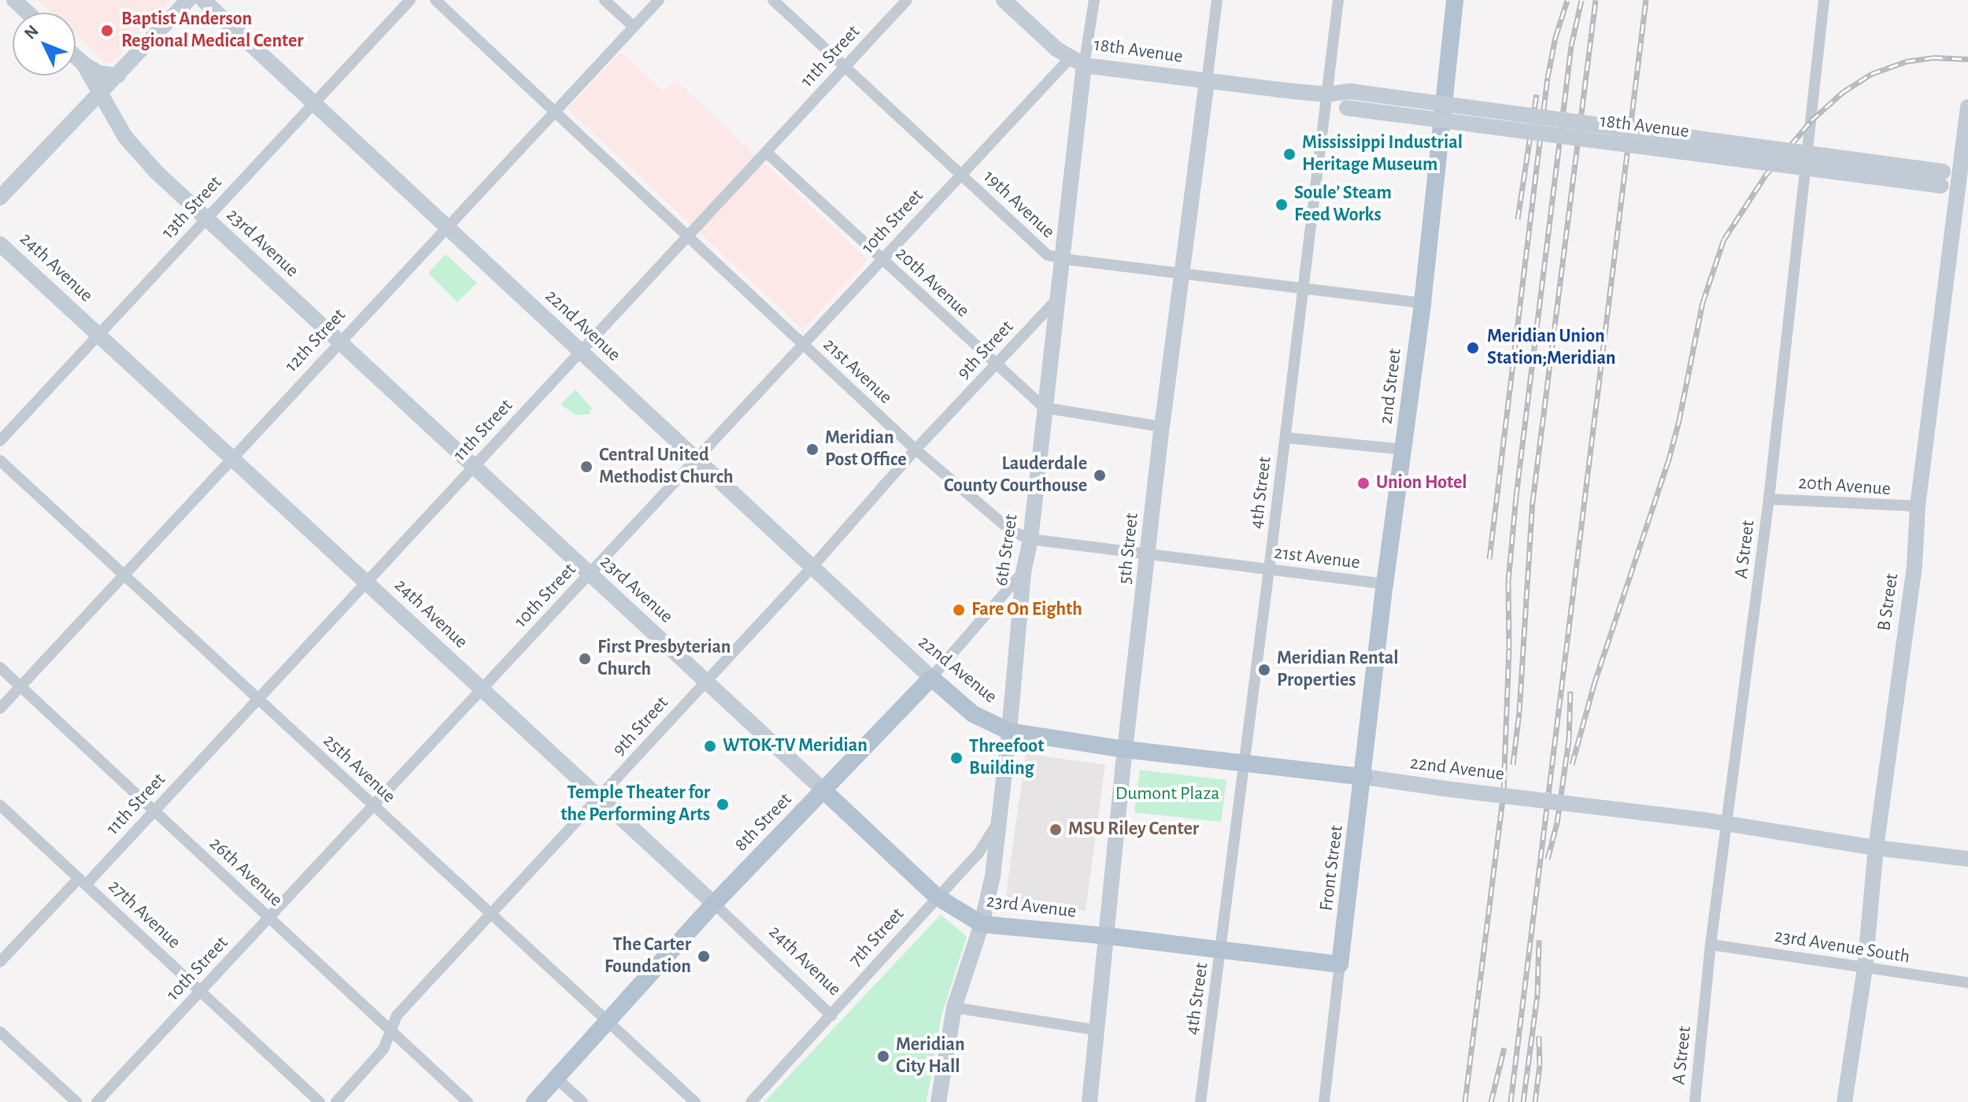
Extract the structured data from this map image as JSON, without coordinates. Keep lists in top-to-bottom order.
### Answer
{
  "streets": {
    "main road": [
      "23rd Avenue",
      "22nd Avenue",
      "2nd Street",
      "8th Street",
      "Front Street"
    ],
    "street": [
      "18th Avenue",
      "11th Street",
      "19th Avenue",
      "13th Street",
      "10th Street",
      "24th Avenue",
      "20th Avenue",
      "12th Street",
      "9th Street",
      "21st Avenue",
      "4th Street",
      "5th Street",
      "A Street",
      "6th Street",
      "B Street",
      "25th Avenue",
      "26th Avenue",
      "27th Avenue",
      "7th Street",
      "23rd Avenue South"
    ]
  },
  "crossings": [
    ["18th Avenue", "10th Street"],
    ["18th Avenue", "4th Street"],
    ["18th Avenue", "5th Street"],
    ["18th Avenue", "6th Street"],
    ["18th Avenue", "B Street"],
    ["11th Street", "19th Avenue"],
    ["11th Street", "23rd Avenue"],
    ["11th Street", "24th Avenue"],
    ["11th Street", "20th Avenue"],
    ["11th Street", "22nd Avenue"],
    ["11th Street", "21st Avenue"],
    ["11th Street", "25th Avenue"],
    ["11th Street", "26th Avenue"],
    ["11th Street", "27th Avenue"],
    ["19th Avenue", "10th Street"],
    ["19th Avenue", "2nd Street"],
    ["19th Avenue", "4th Street"],
    ["19th Avenue", "5th Street"],
    ["19th Avenue", "6th Street"],
    ["13th Street", "23rd Avenue"],
    ["13th Street", "24th Avenue"],
    ["13th Street", "22nd Avenue"],
    ["10th Street", "23rd Avenue"],
    ["10th Street", "24th Avenue"],
    ["10th Street", "20th Avenue"],
    ["10th Street", "22nd Avenue"],
    ["10th Street", "21st Avenue"],
    ["10th Street", "6th Street"],
    ["10th Street", "25th Avenue"],
    ["10th Street", "26th Avenue"],
    ["10th Street", "27th Avenue"],
    ["23rd Avenue", "12th Street"],
    ["23rd Avenue", "9th Street"],
    ["23rd Avenue", "4th Street"],
    ["23rd Avenue", "5th Street"],
    ["23rd Avenue", "6th Street"],
    ["23rd Avenue", "8th Street"],
    ["23rd Avenue", "Front Street"],
    ["23rd Avenue", "7th Street"],
    ["24th Avenue", "12th Street"],
    ["24th Avenue", "9th Street"],
    ["24th Avenue", "8th Street"],
    ["24th Avenue", "7th Street"],
    ["20th Avenue", "9th Street"],
    ["20th Avenue", "A Street"],
    ["20th Avenue", "6th Street"],
    ["20th Avenue", "B Street"],
    ["22nd Avenue", "12th Street"],
    ["22nd Avenue", "9th Street"],
    ["22nd Avenue", "2nd Street"],
    ["22nd Avenue", "4th Street"],
    ["22nd Avenue", "5th Street"],
    ["22nd Avenue", "A Street"],
    ["22nd Avenue", "6th Street"],
    ["22nd Avenue", "B Street"],
    ["22nd Avenue", "8th Street"],
    ["22nd Avenue", "Front Street"],
    ["12th Street", "21st Avenue"],
    ["12th Street", "25th Avenue"],
    ["12th Street", "26th Avenue"],
    ["9th Street", "21st Avenue"],
    ["9th Street", "6th Street"],
    ["9th Street", "25th Avenue"],
    ["9th Street", "26th Avenue"],
    ["21st Avenue", "2nd Street"],
    ["21st Avenue", "4th Street"],
    ["21st Avenue", "5th Street"],
    ["21st Avenue", "6th Street"],
    ["2nd Street", "Front Street"],
    ["A Street", "23rd Avenue South"],
    ["6th Street", "8th Street"],
    ["6th Street", "7th Street"],
    ["B Street", "23rd Avenue South"],
    ["25th Avenue", "8th Street"]
  ],
  "parks": ["Dumont Plaza"],
  "places": [
    "Baptist Anderson Regional Medical Center",
    "Mississippi Industrial Heritage Museum",
    "Soule’ Steam Feed Works",
    "Meridian Union Station;Meridian",
    "Meridian Post Office",
    "Central United Methodist Church",
    "Lauderdale County Courthouse",
    "Union Hotel",
    "Fare On Eighth",
    "First Presbyterian Church",
    "Meridian Rental Properties",
    "WTOK-TV Meridian",
    "Threefoot Building",
    "Temple Theater for the Performing Arts",
    "MSU Riley Center",
    "The Carter Foundation",
    "Meridian City Hall"
  ],
  "north": "top left"
}
